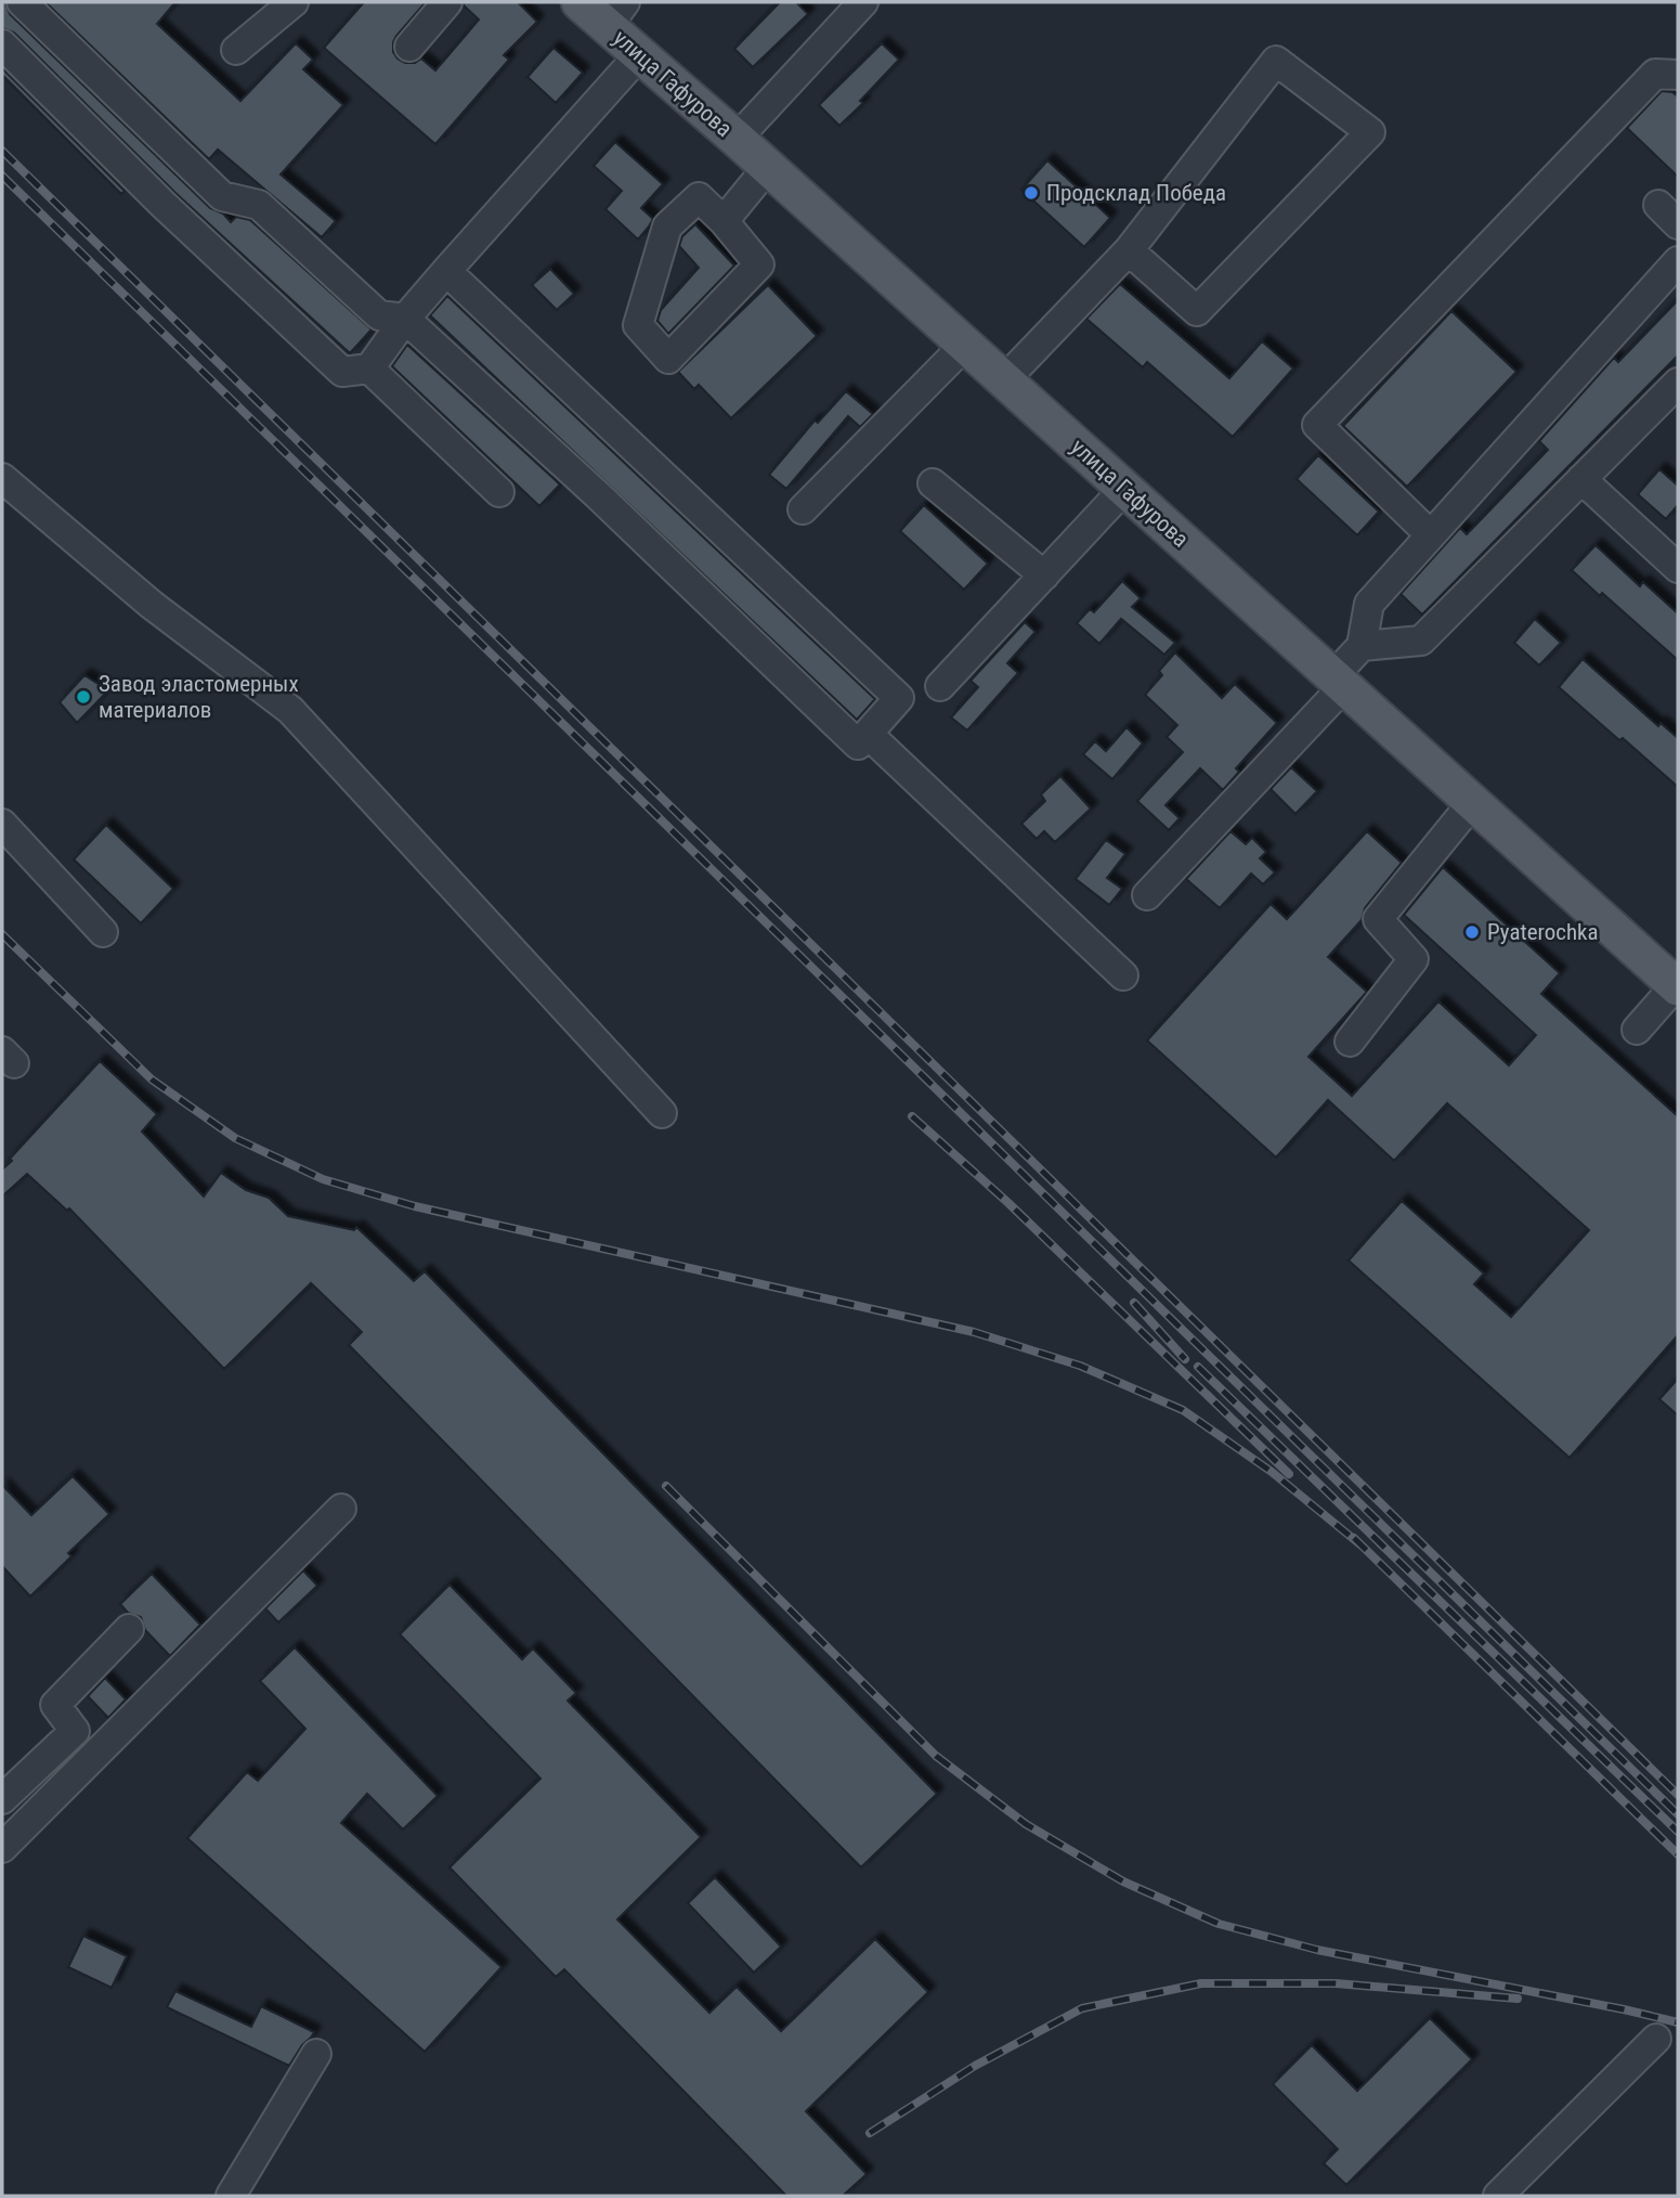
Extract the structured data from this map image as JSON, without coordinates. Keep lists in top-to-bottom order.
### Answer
{
  "streets": {
    "main road": ["улица Гафурова"]
  },
  "places": ["Продсклад Победа", "Завод эластомерных материалов", "Pyaterochka"]
}
